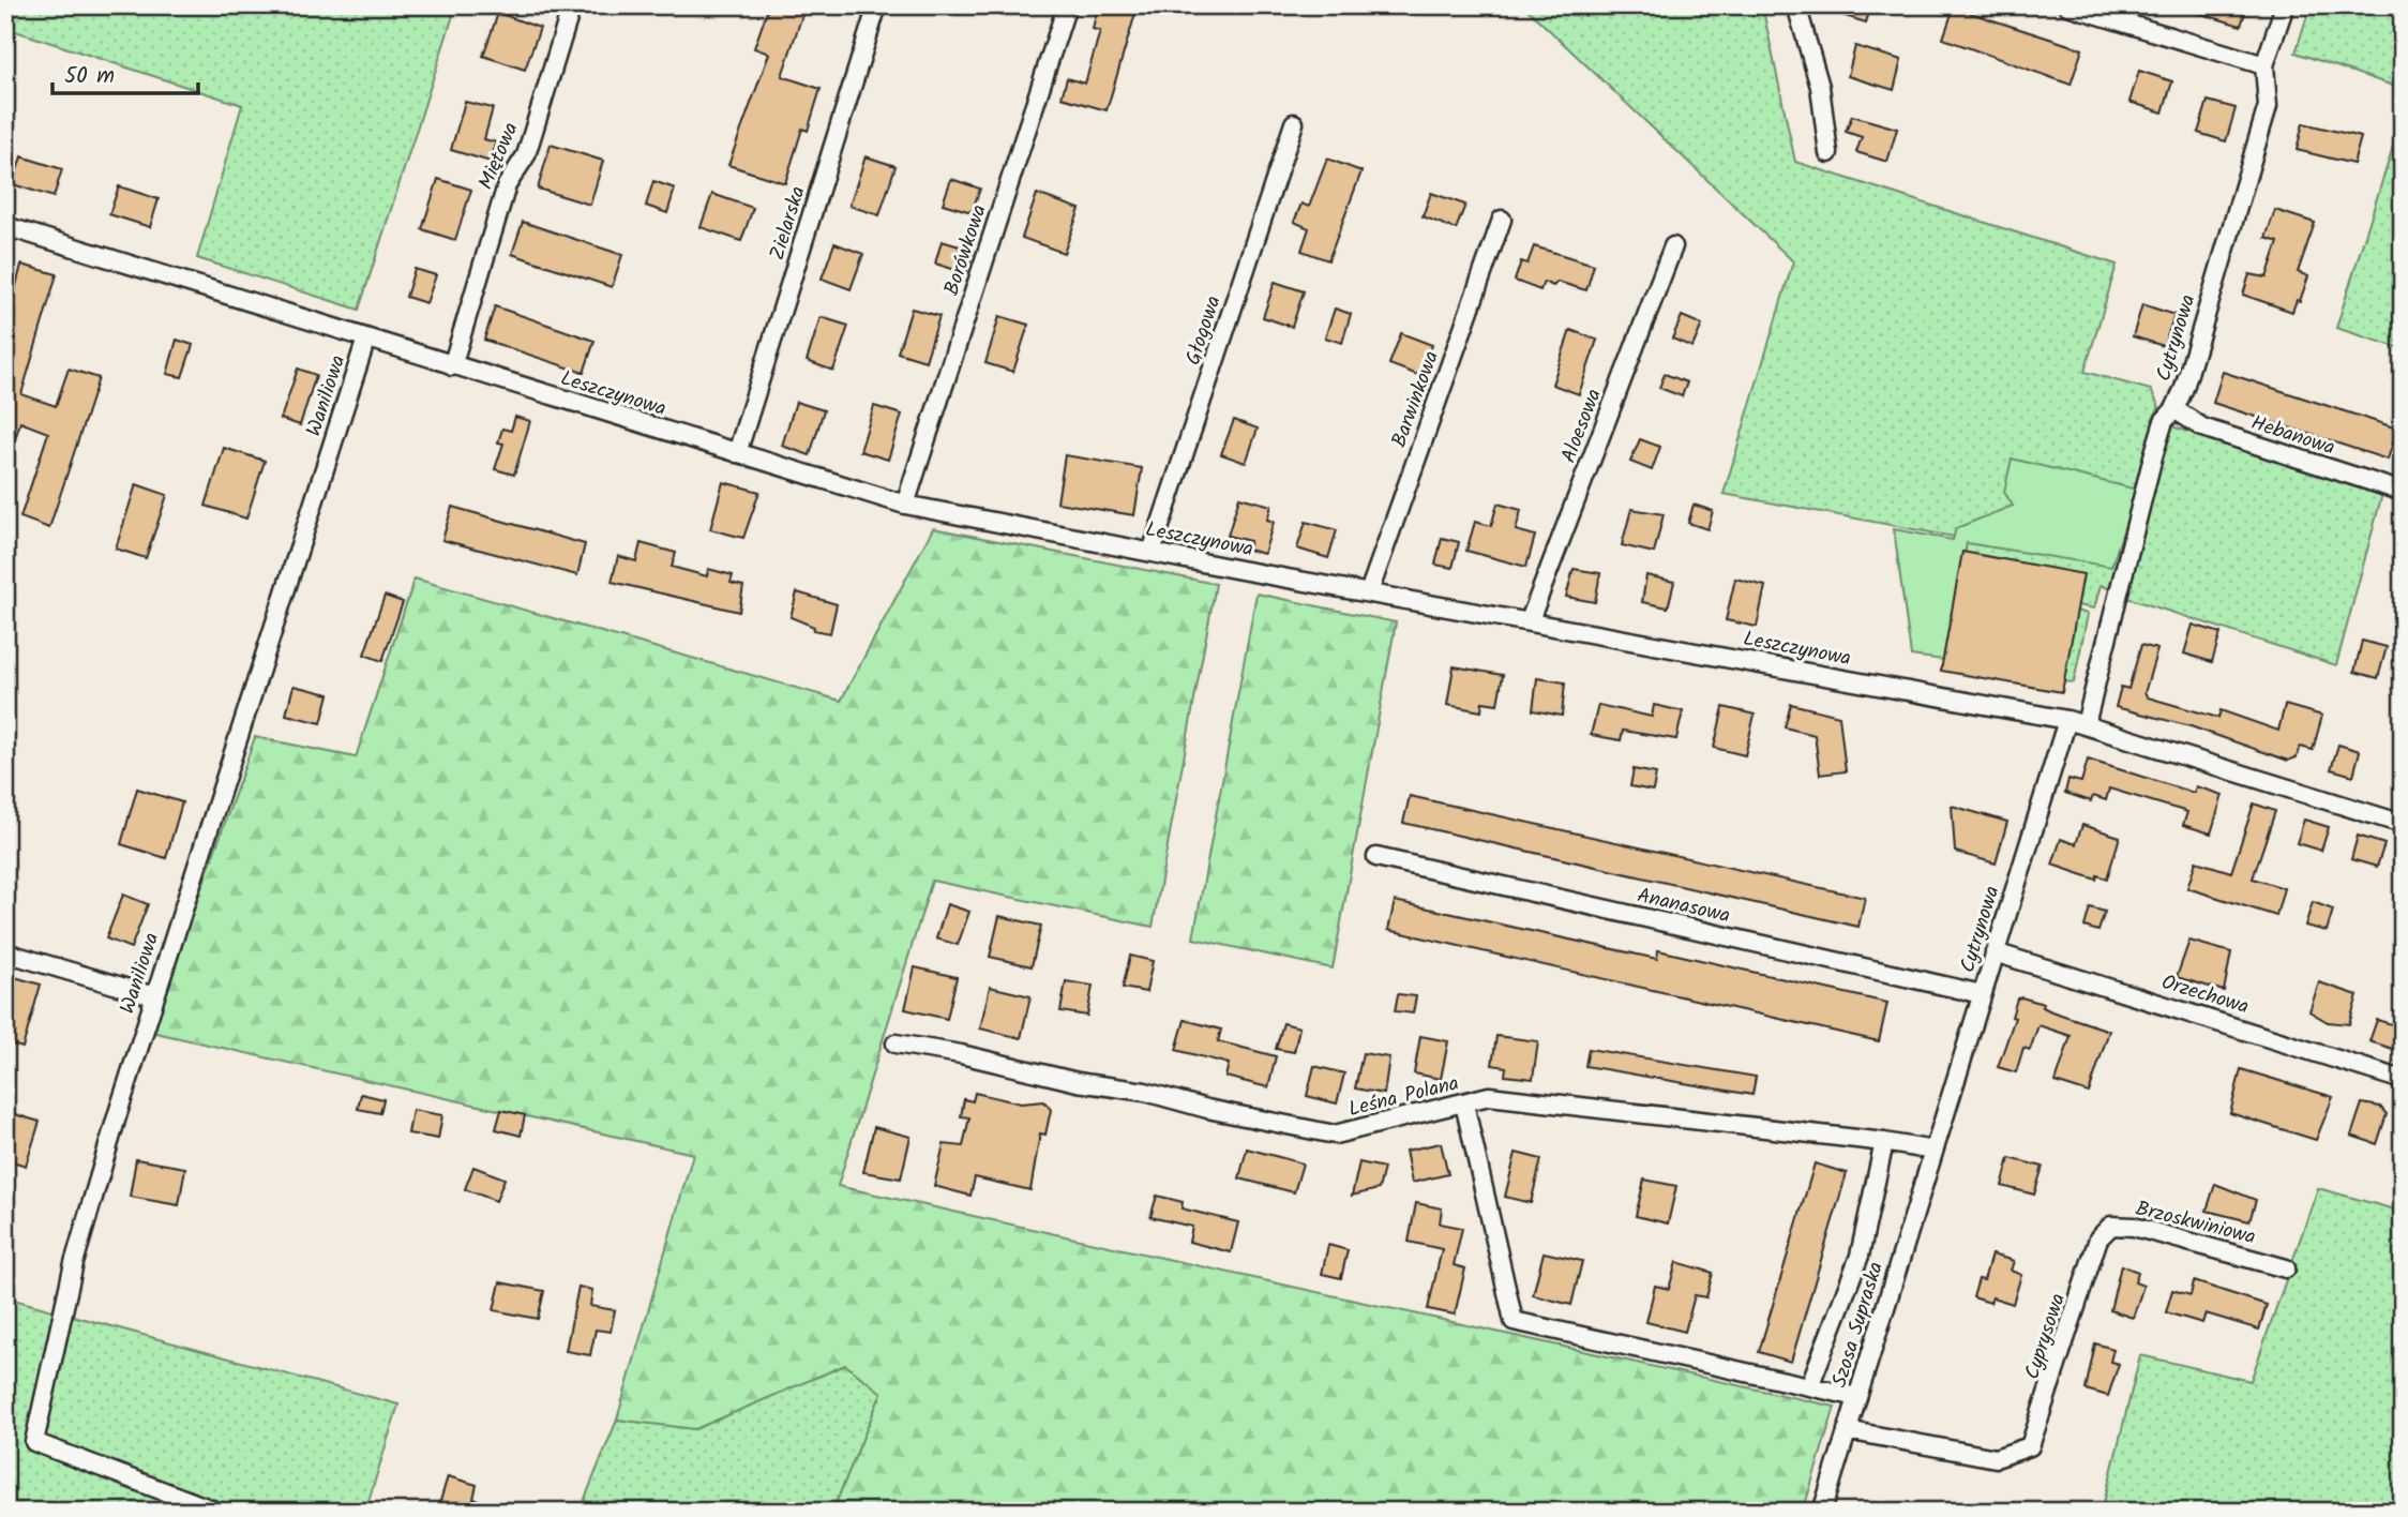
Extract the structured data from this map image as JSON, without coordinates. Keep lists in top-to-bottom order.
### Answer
{
  "streets": {
    "street": [
      "Miętowa",
      "Zielarska",
      "Borówkowa",
      "Głogowa",
      "Cytrynowa",
      "Leszczynowa",
      "Waniliowa",
      "Barwinkowa",
      "Aloesowa",
      "Hebanowa",
      "Ananasowa",
      "Orzechowa",
      "Leśna Polana",
      "Brzoskwiniowa",
      "Szosa Supraska",
      "Cyprysowa"
    ]
  },
  "crossings": [
    ["Miętowa", "Leszczynowa"],
    ["Zielarska", "Leszczynowa"],
    ["Borówkowa", "Leszczynowa"],
    ["Głogowa", "Leszczynowa"],
    ["Cytrynowa", "Leszczynowa"],
    ["Cytrynowa", "Hebanowa"],
    ["Cytrynowa", "Ananasowa"],
    ["Cytrynowa", "Orzechowa"],
    ["Cytrynowa", "Leśna Polana"],
    ["Cytrynowa", "Szosa Supraska"],
    ["Leszczynowa", "Waniliowa"],
    ["Leszczynowa", "Barwinkowa"],
    ["Leszczynowa", "Aloesowa"],
    ["Leśna Polana", "Szosa Supraska"],
    ["Brzoskwiniowa", "Cyprysowa"],
    ["Szosa Supraska", "Cyprysowa"]
  ],
  "scale_bar": "50 m"
}
